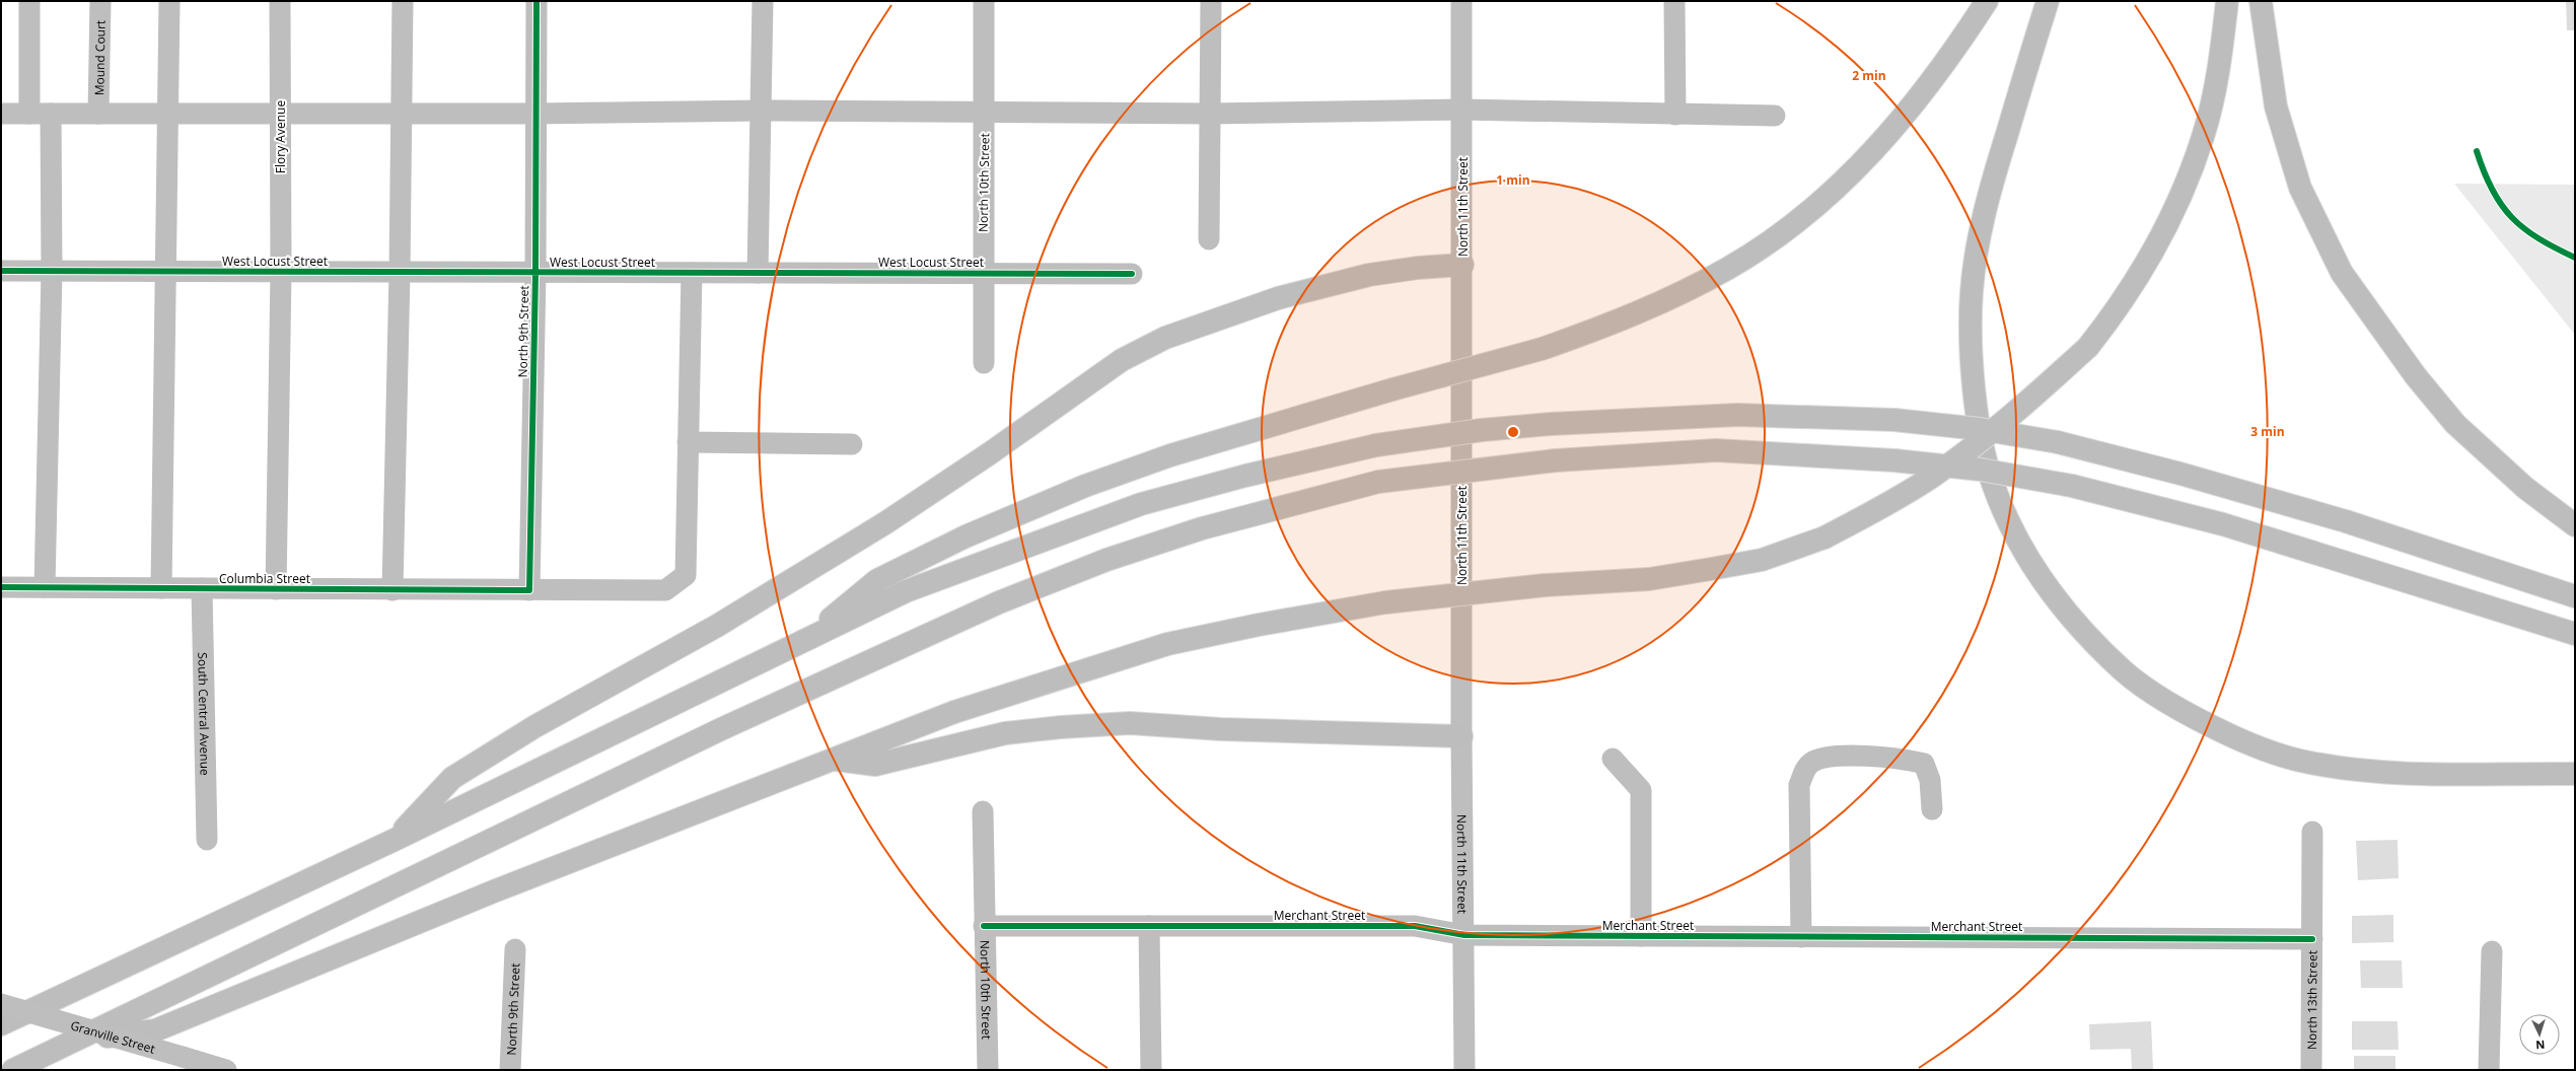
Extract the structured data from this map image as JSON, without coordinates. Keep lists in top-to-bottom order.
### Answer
{
  "streets": {
    "street": [
      "Mound Court",
      "Flory Avenue",
      "North 10th Street",
      "North 11th Street",
      "West Locust Street",
      "North 9th Street",
      "Columbia Street",
      "South Central Avenue",
      "Merchant Street",
      "North 13th Street",
      "Granville Street"
    ]
  },
  "crossings": [
    ["Flory Avenue", "West Locust Street"],
    ["Flory Avenue", "Columbia Street"],
    ["North 10th Street", "West Locust Street"],
    ["North 10th Street", "Merchant Street"],
    ["North 11th Street", "Merchant Street"],
    ["West Locust Street", "North 9th Street"],
    ["North 9th Street", "Columbia Street"],
    ["Columbia Street", "South Central Avenue"],
    ["Merchant Street", "North 13th Street"]
  ],
  "north": "bottom",
  "rings": ["2 min", "1 min", "3 min"]
}
